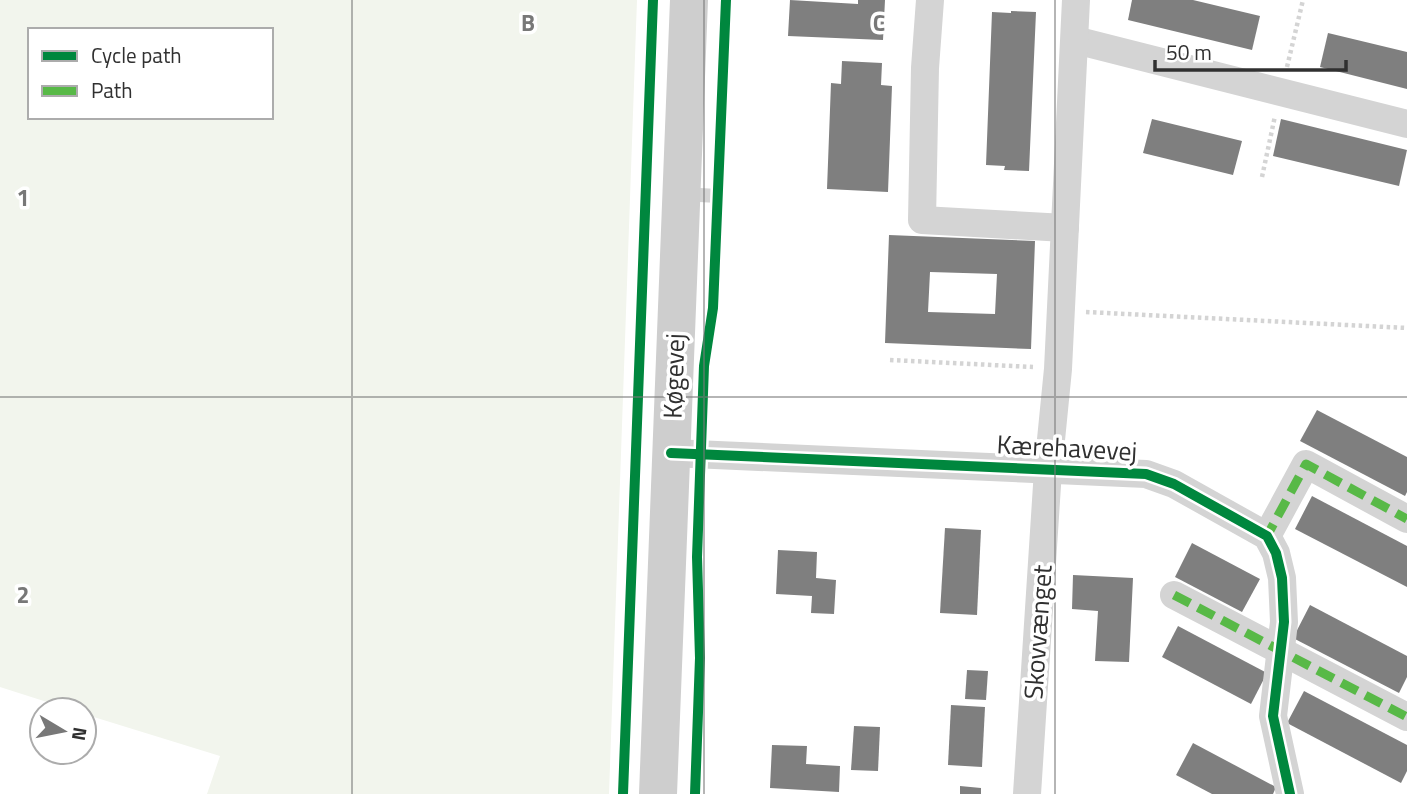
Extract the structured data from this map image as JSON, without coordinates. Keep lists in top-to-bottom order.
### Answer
{
  "streets": {
    "main road": ["Køgevej"],
    "street": ["Kærehavevej", "Skovvænget"]
  },
  "crossings": [
    ["Køgevej", "Kærehavevej"],
    ["Kærehavevej", "Skovvænget"]
  ],
  "legend": ["Cycle path", "Path"],
  "scale_bar": "50 m",
  "north": "right",
  "grid": {
    "columns": ["B", "C"],
    "rows": ["1", "2"]
  }
}
